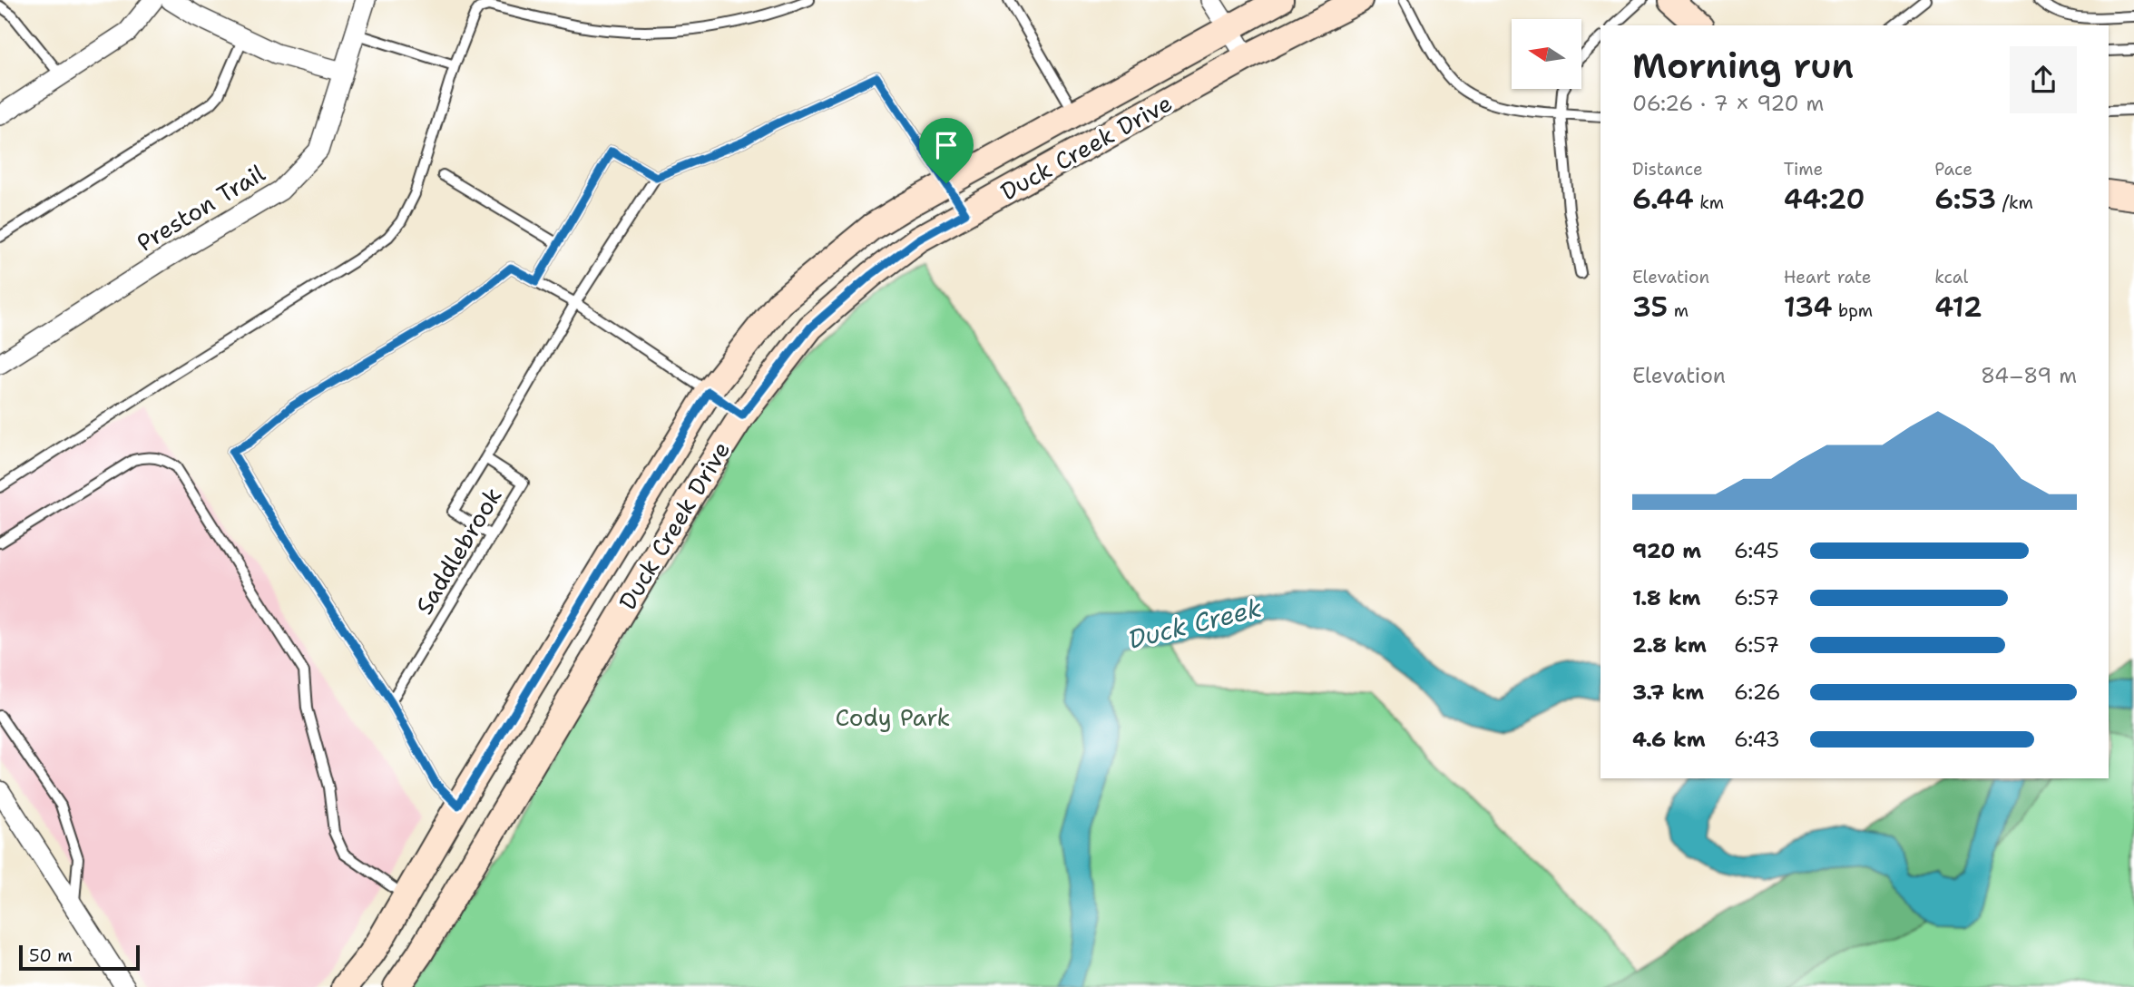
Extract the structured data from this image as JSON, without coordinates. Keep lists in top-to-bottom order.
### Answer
{
  "streets": {
    "main road": ["Duck Creek Drive"],
    "street": ["Preston Trail"],
    "lane": ["Saddlebrook"]
  },
  "water": ["Duck Creek"],
  "parks": ["Cody Park"],
  "scale_bar": "50 m",
  "north": "left",
  "page": {
    "heading": ["Morning run", "06:26 · 7 × 920 m"],
    "stats": [
      ["Distance", "6.44 km"],
      ["Time", "44:20"],
      ["Pace", "6:53 /km"],
      ["Elevation", "35 m"],
      ["Heart rate", "134 bpm"],
      ["kcal", "412"]
    ],
    "chart": ["Elevation", "84–89 m"],
    "list": [
      {
        "name": "920 m",
        "note": "6:45"
      },
      {
        "name": "1.8 km",
        "note": "6:57"
      },
      {
        "name": "2.8 km",
        "note": "6:57"
      },
      {
        "name": "3.7 km",
        "note": "6:26"
      },
      {
        "name": "4.6 km",
        "note": "6:43"
      }
    ],
    "scale": "50 m"
  }
}
